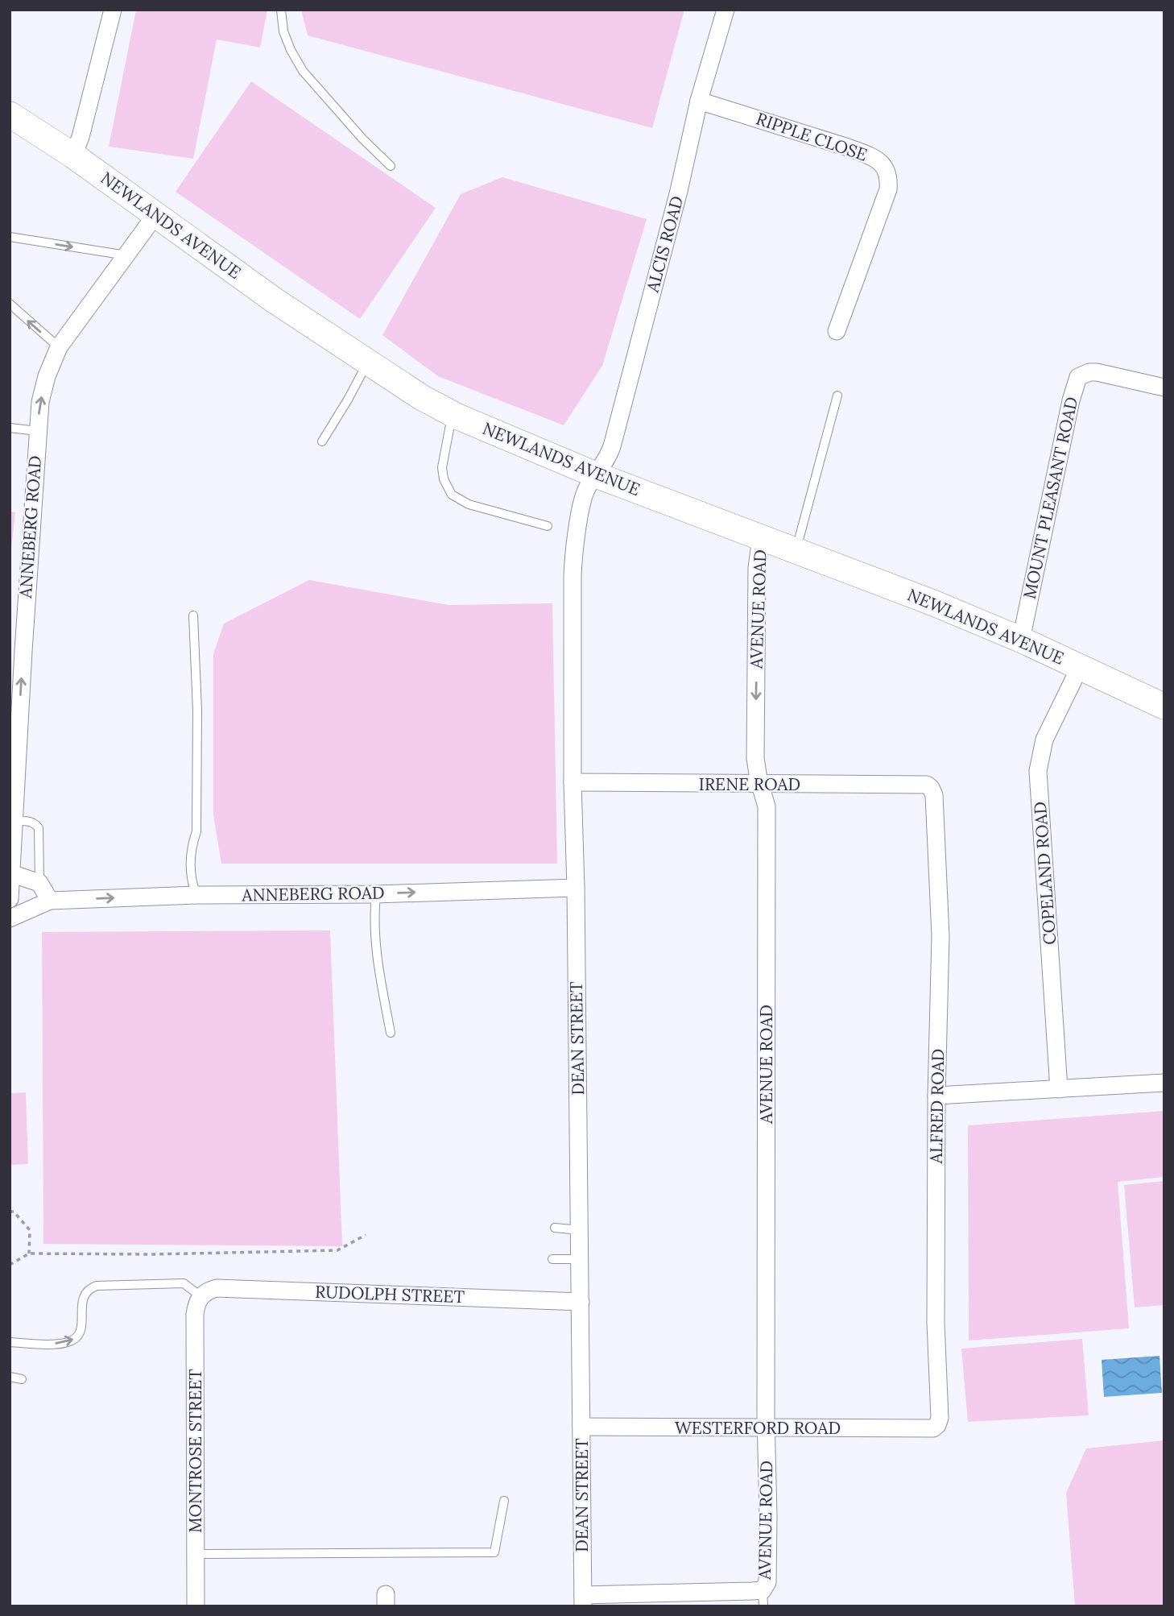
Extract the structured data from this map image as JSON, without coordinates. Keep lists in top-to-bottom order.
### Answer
{
  "streets": {
    "main road": ["NEWLANDS AVENUE"],
    "street": [
      "RIPPLE CLOSE",
      "ALCIS ROAD",
      "MOUNT PLEASANT ROAD",
      "ANNEBERG ROAD",
      "AVENUE ROAD",
      "IRENE ROAD",
      "COPELAND ROAD",
      "DEAN STREET",
      "ALFRED ROAD",
      "RUDOLPH STREET",
      "WESTERFORD ROAD",
      "MONTROSE STREET"
    ]
  },
  "crossings": [
    ["RIPPLE CLOSE", "ALCIS ROAD"],
    ["NEWLANDS AVENUE", "ALCIS ROAD"],
    ["NEWLANDS AVENUE", "MOUNT PLEASANT ROAD"],
    ["NEWLANDS AVENUE", "ANNEBERG ROAD"],
    ["NEWLANDS AVENUE", "AVENUE ROAD"],
    ["NEWLANDS AVENUE", "COPELAND ROAD"],
    ["NEWLANDS AVENUE", "DEAN STREET"],
    ["ALCIS ROAD", "DEAN STREET"],
    ["ANNEBERG ROAD", "DEAN STREET"],
    ["AVENUE ROAD", "IRENE ROAD"],
    ["AVENUE ROAD", "WESTERFORD ROAD"],
    ["IRENE ROAD", "DEAN STREET"],
    ["IRENE ROAD", "ALFRED ROAD"],
    ["DEAN STREET", "RUDOLPH STREET"],
    ["DEAN STREET", "WESTERFORD ROAD"],
    ["ALFRED ROAD", "WESTERFORD ROAD"],
    ["RUDOLPH STREET", "MONTROSE STREET"]
  ]
}
